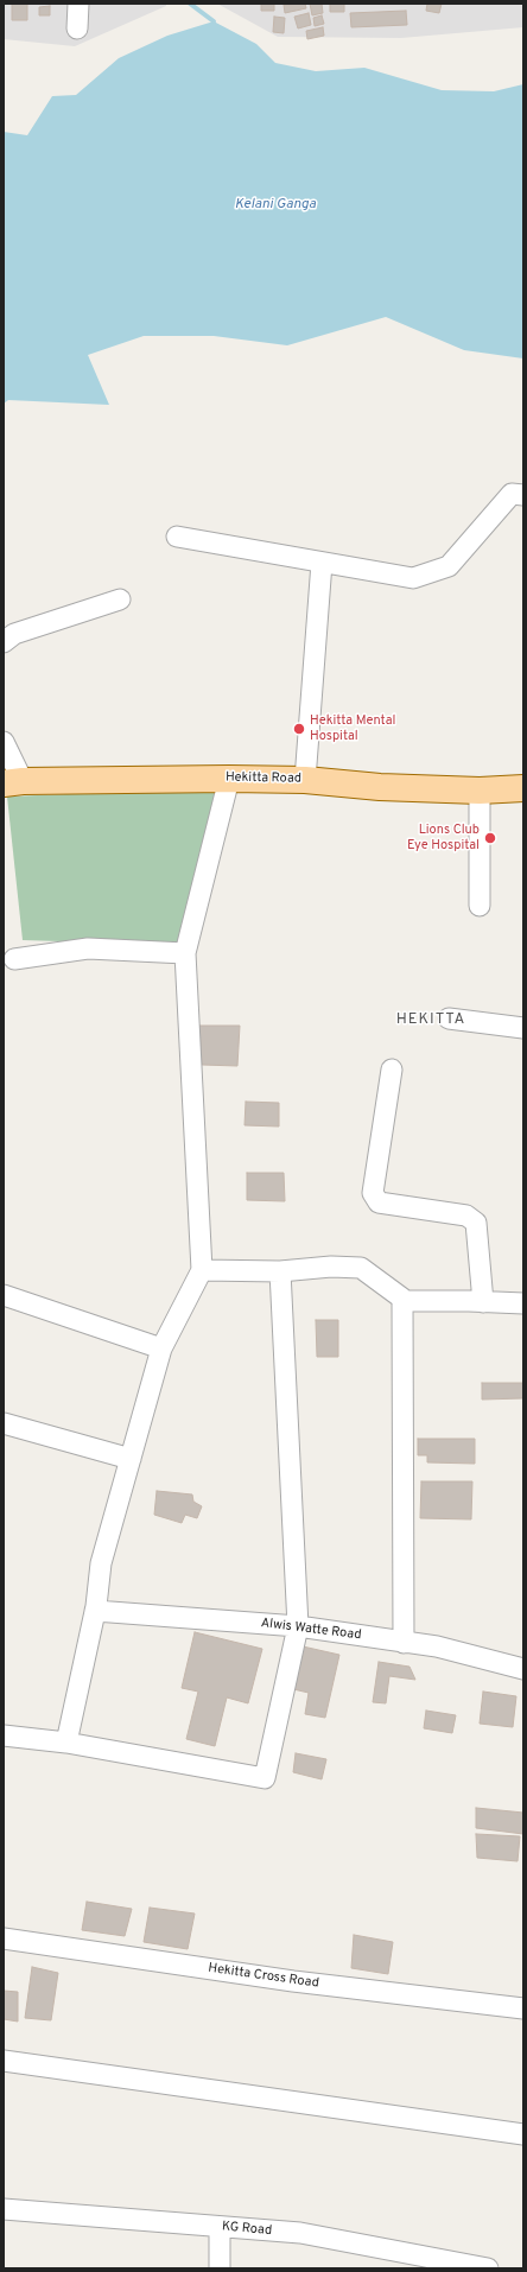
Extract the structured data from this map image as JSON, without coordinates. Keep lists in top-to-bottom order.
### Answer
{
  "streets": {
    "main road": ["Hekitta Road"],
    "street": ["Alwis Watte Road", "Hekitta Cross Road", "KG Road"]
  },
  "districts": ["HEKITTA"],
  "water": ["Kelani Ganga"],
  "places": ["Hekitta Mental Hospital", "Lions Club Eye Hospital"]
}
